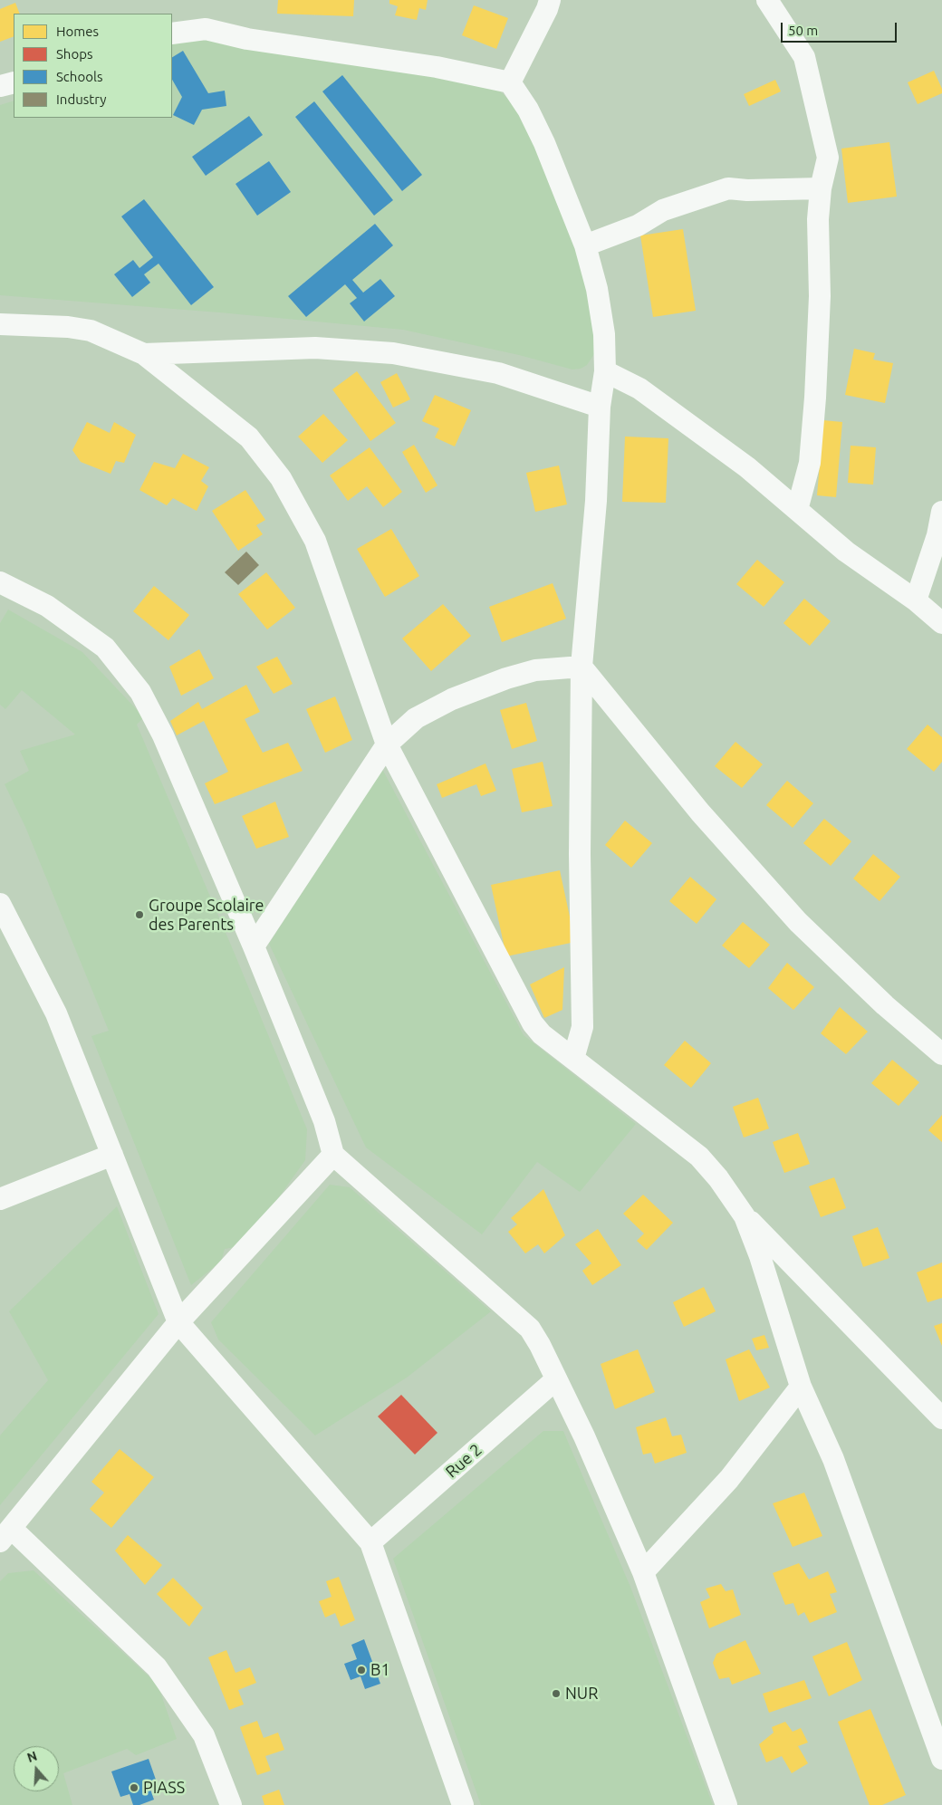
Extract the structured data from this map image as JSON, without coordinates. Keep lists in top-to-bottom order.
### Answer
{
  "streets": {
    "street": ["Rue 2"]
  },
  "places": [
    "Groupe Scolaire des Parents",
    "B1",
    "NUR",
    "PIASS"
  ],
  "legend": [
    "Homes",
    "Shops",
    "Schools",
    "Industry"
  ],
  "scale_bar": "50 m",
  "north": "top"
}
